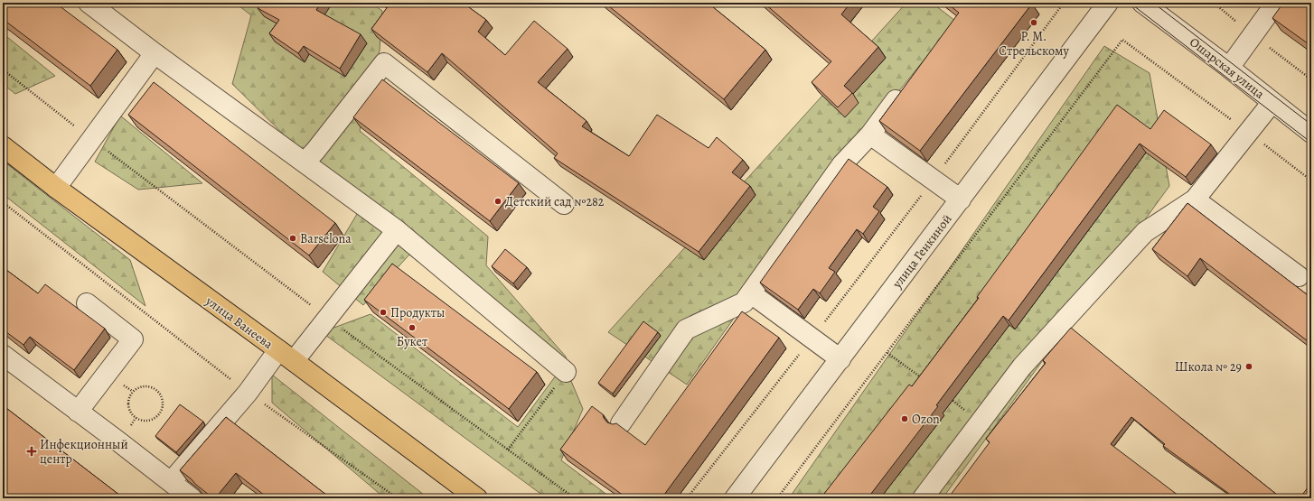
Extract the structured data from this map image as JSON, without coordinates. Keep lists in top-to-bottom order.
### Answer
{
  "streets": {
    "main road": ["улица Ванеева"],
    "street": ["Ошарская улица", "улица Генкиной"]
  },
  "places": {
    "other": [
      "Р. М. Стрельскому",
      "Детский сад №282",
      "Barselona",
      "Продукты",
      "Букет",
      "Школа № 29",
      "Ozon"
    ],
    "health": ["Инфекционный центр"]
  }
}
